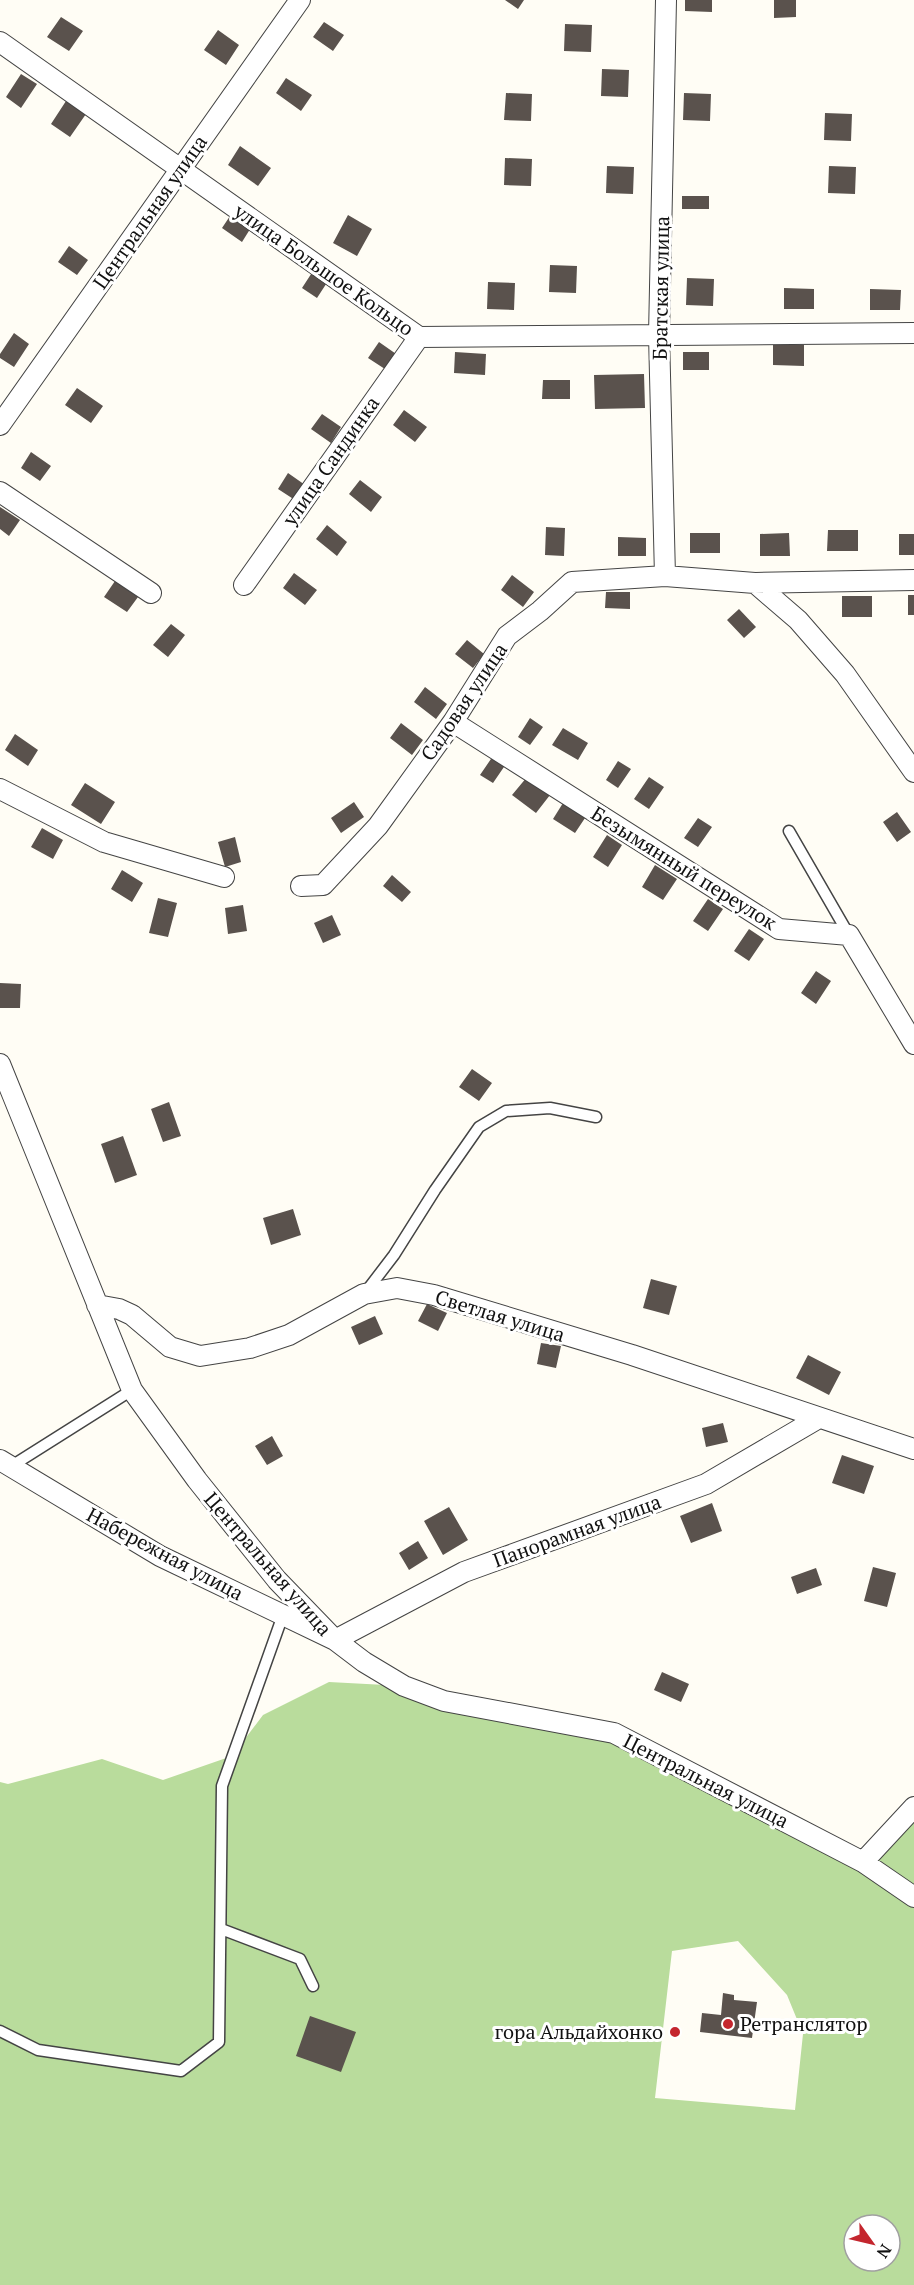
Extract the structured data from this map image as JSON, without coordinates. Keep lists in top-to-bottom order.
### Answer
{
  "streets": {
    "street": [
      "Центральная улица",
      "улица Большое Кольцо",
      "Братская улица",
      "улица Сандинка",
      "Садовая улица",
      "Безымянный переулок",
      "Светлая улица",
      "Панорамная улица",
      "Набережная улица"
    ]
  },
  "crossings": [
    ["Центральная улица", "улица Большое Кольцо"],
    ["Центральная улица", "Светлая улица"],
    ["Центральная улица", "Панорамная улица"],
    ["Центральная улица", "Набережная улица"],
    ["улица Большое Кольцо", "Братская улица"],
    ["улица Большое Кольцо", "улица Сандинка"],
    ["Братская улица", "Садовая улица"],
    ["Садовая улица", "Безымянный переулок"],
    ["Светлая улица", "Панорамная улица"],
    ["Панорамная улица", "Набережная улица"]
  ],
  "places": ["Ретранслятор", "гора Альдайхонко"],
  "north": "bottom right"
}
